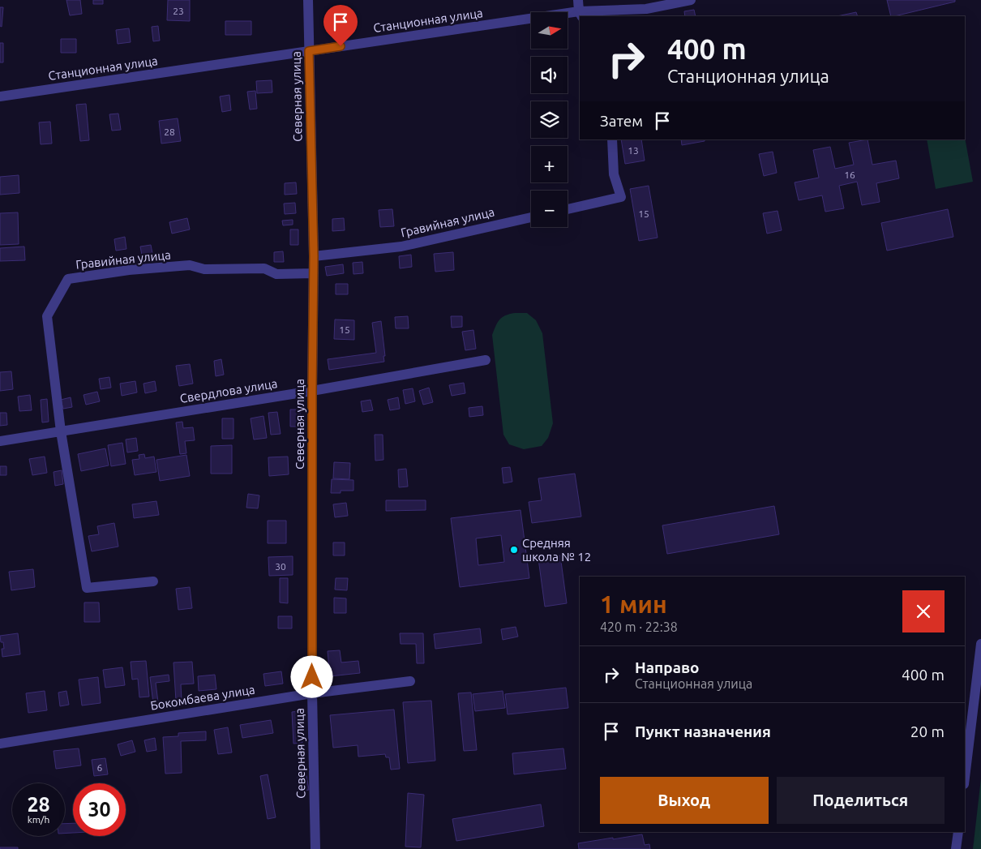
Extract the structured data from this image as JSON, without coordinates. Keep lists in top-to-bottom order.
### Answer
{
  "streets": {
    "street": [
      "Станционная улица",
      "Северная улица",
      "Гравийная улица",
      "Свердлова улица",
      "Бокомбаева улица"
    ]
  },
  "crossings": [
    ["Станционная улица", "Северная улица"],
    ["Северная улица", "Гравийная улица"],
    ["Северная улица", "Свердлова улица"],
    ["Северная улица", "Бокомбаева улица"],
    ["Гравийная улица", "Свердлова улица"]
  ],
  "places": ["Средняя школа № 12"],
  "house_numbers": [
    "23",
    "28",
    "13",
    "16",
    "15",
    "15",
    "30",
    "6"
  ],
  "north": "right",
  "page": {
    "map_buttons": ["+", "−"],
    "turn": ["400 m", "Станционная улица"],
    "then": "Затем",
    "heading": ["1 мин", "420 m · 22:38"],
    "list": [
      {
        "name": "Направо",
        "note": "Станционная улица",
        "value": "400 m"
      },
      {
        "name": "Пункт назначения",
        "value": "20 m"
      }
    ],
    "buttons": ["Выход", "Поделиться"],
    "speed": "28 km/h",
    "limit": "30"
  }
}
